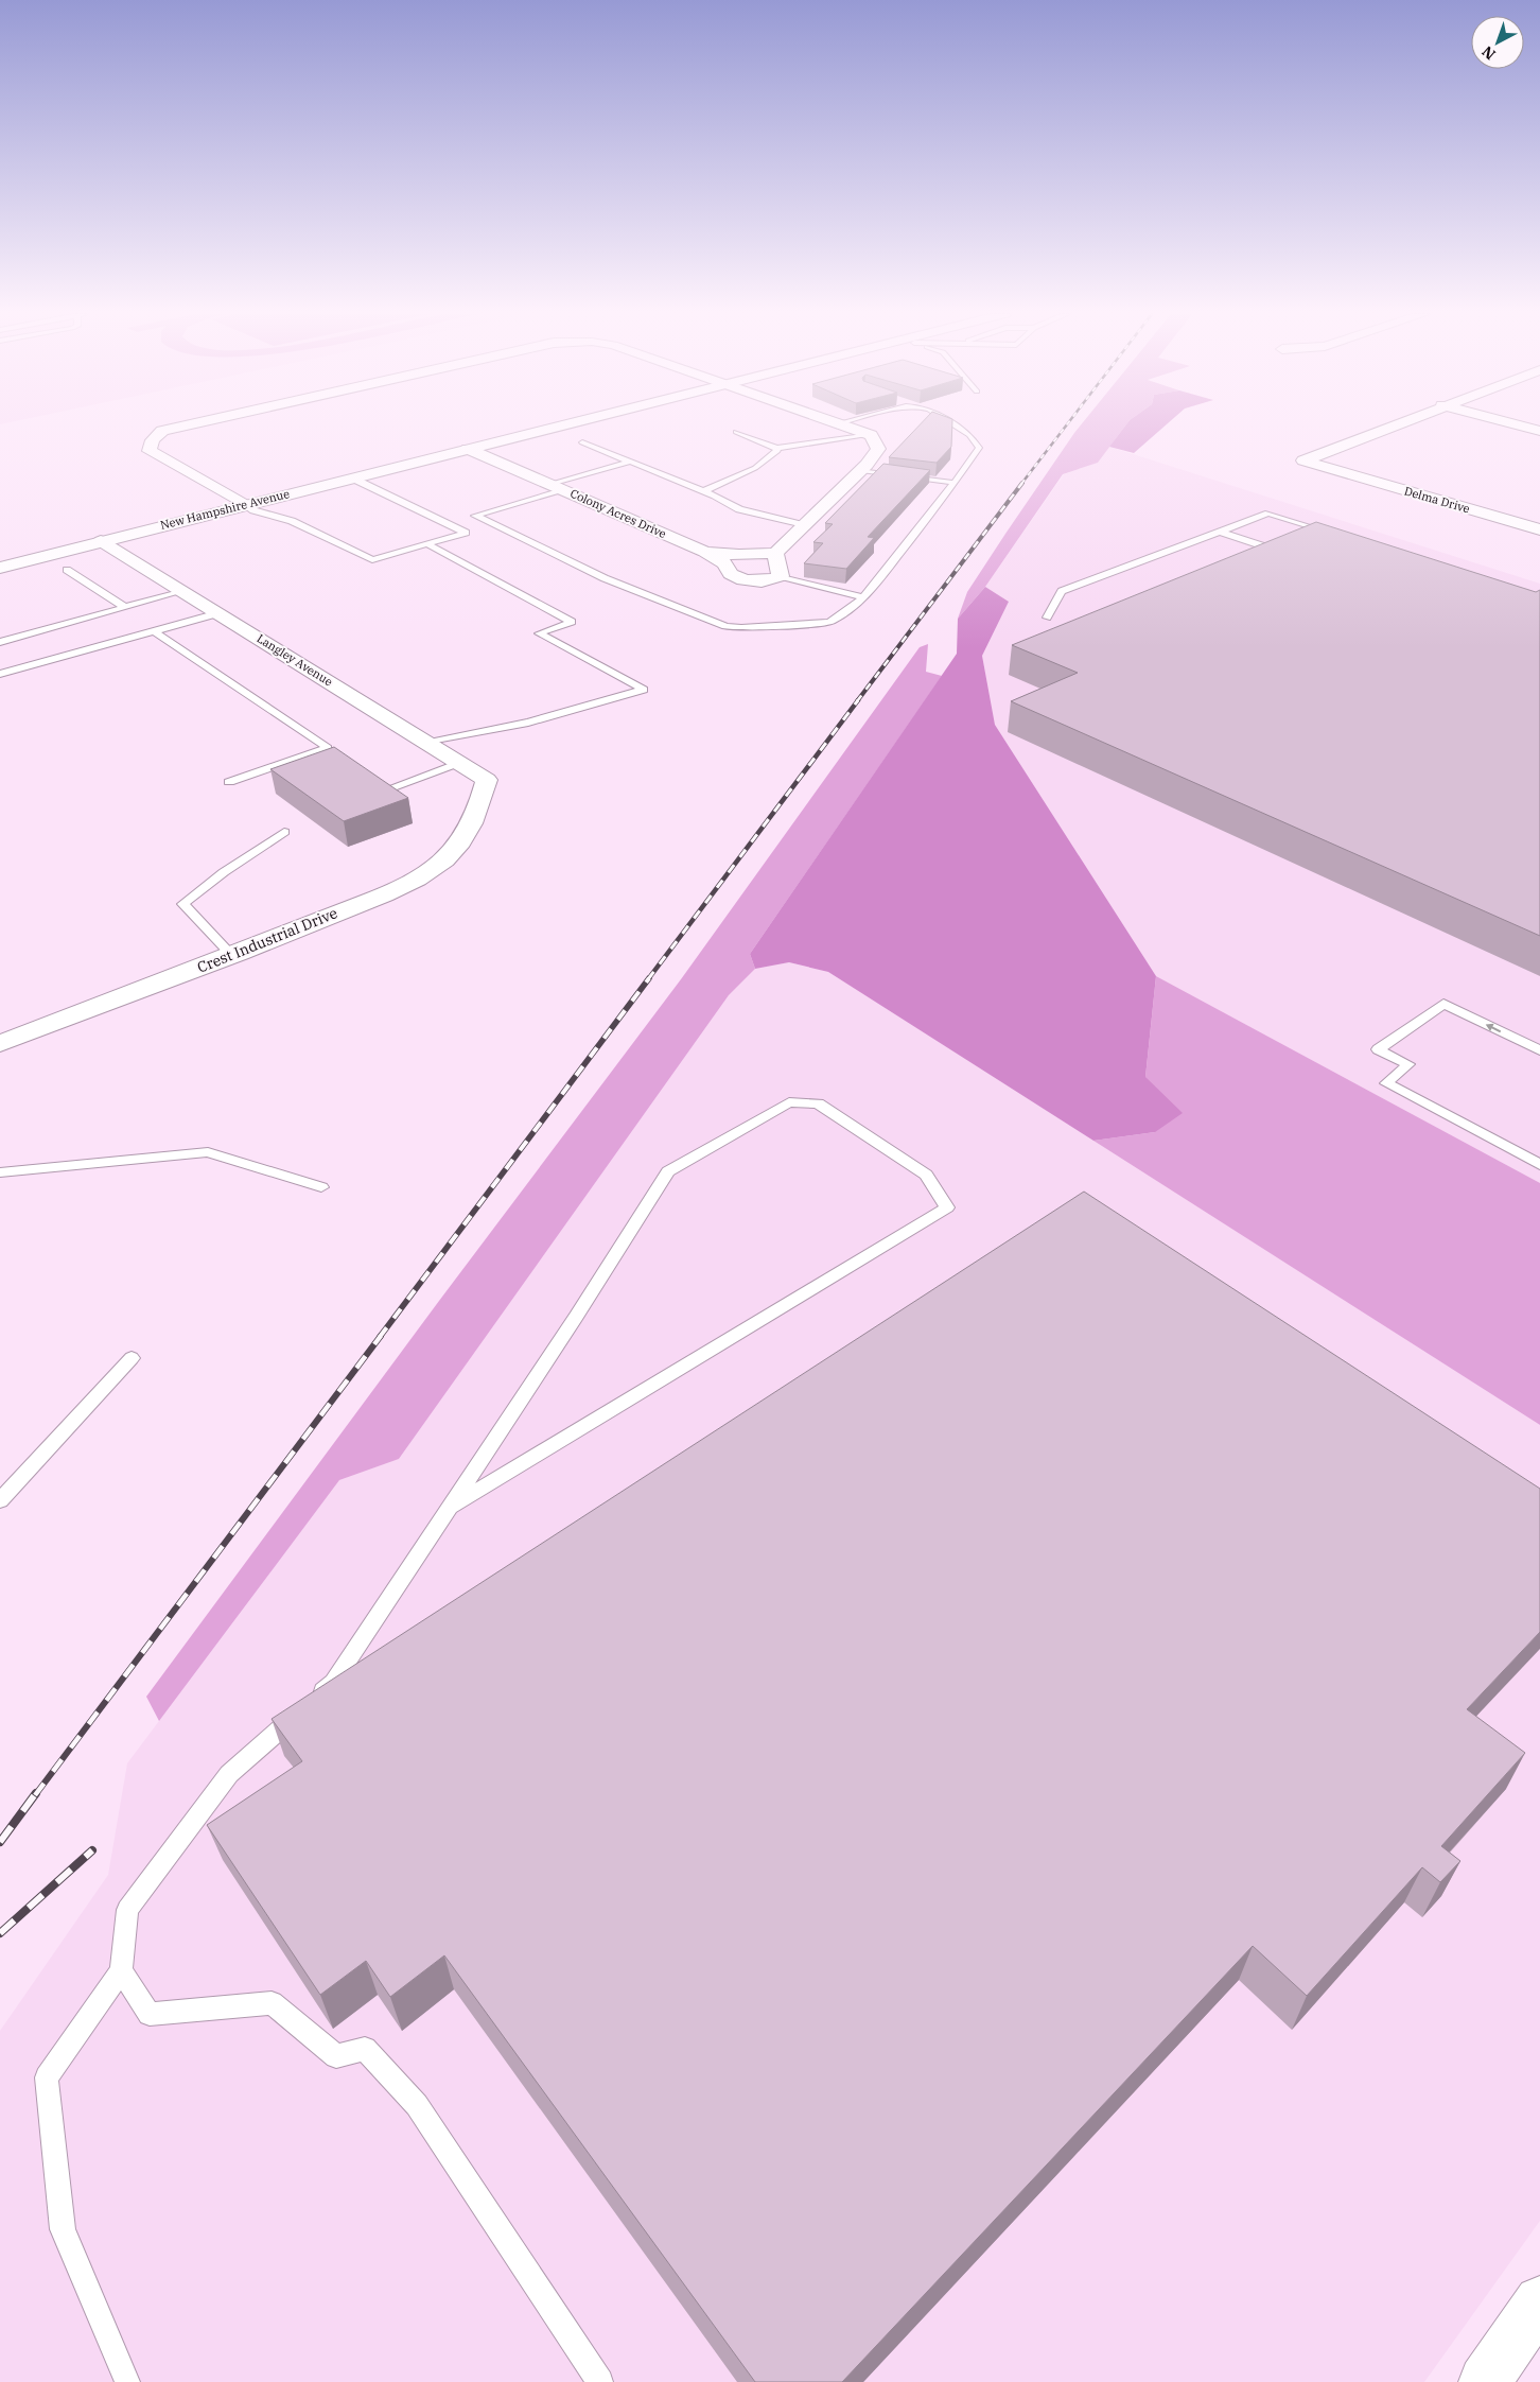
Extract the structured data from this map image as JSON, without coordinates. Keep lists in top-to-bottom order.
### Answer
{
  "streets": {
    "street": [
      "Delma Drive",
      "New Hampshire Avenue",
      "Colony Acres Drive",
      "Langley Avenue",
      "Crest Industrial Drive"
    ]
  },
  "crossings": [
    ["New Hampshire Avenue", "Colony Acres Drive"],
    ["New Hampshire Avenue", "Langley Avenue"],
    ["Langley Avenue", "Crest Industrial Drive"]
  ],
  "north": "bottom left"
}
